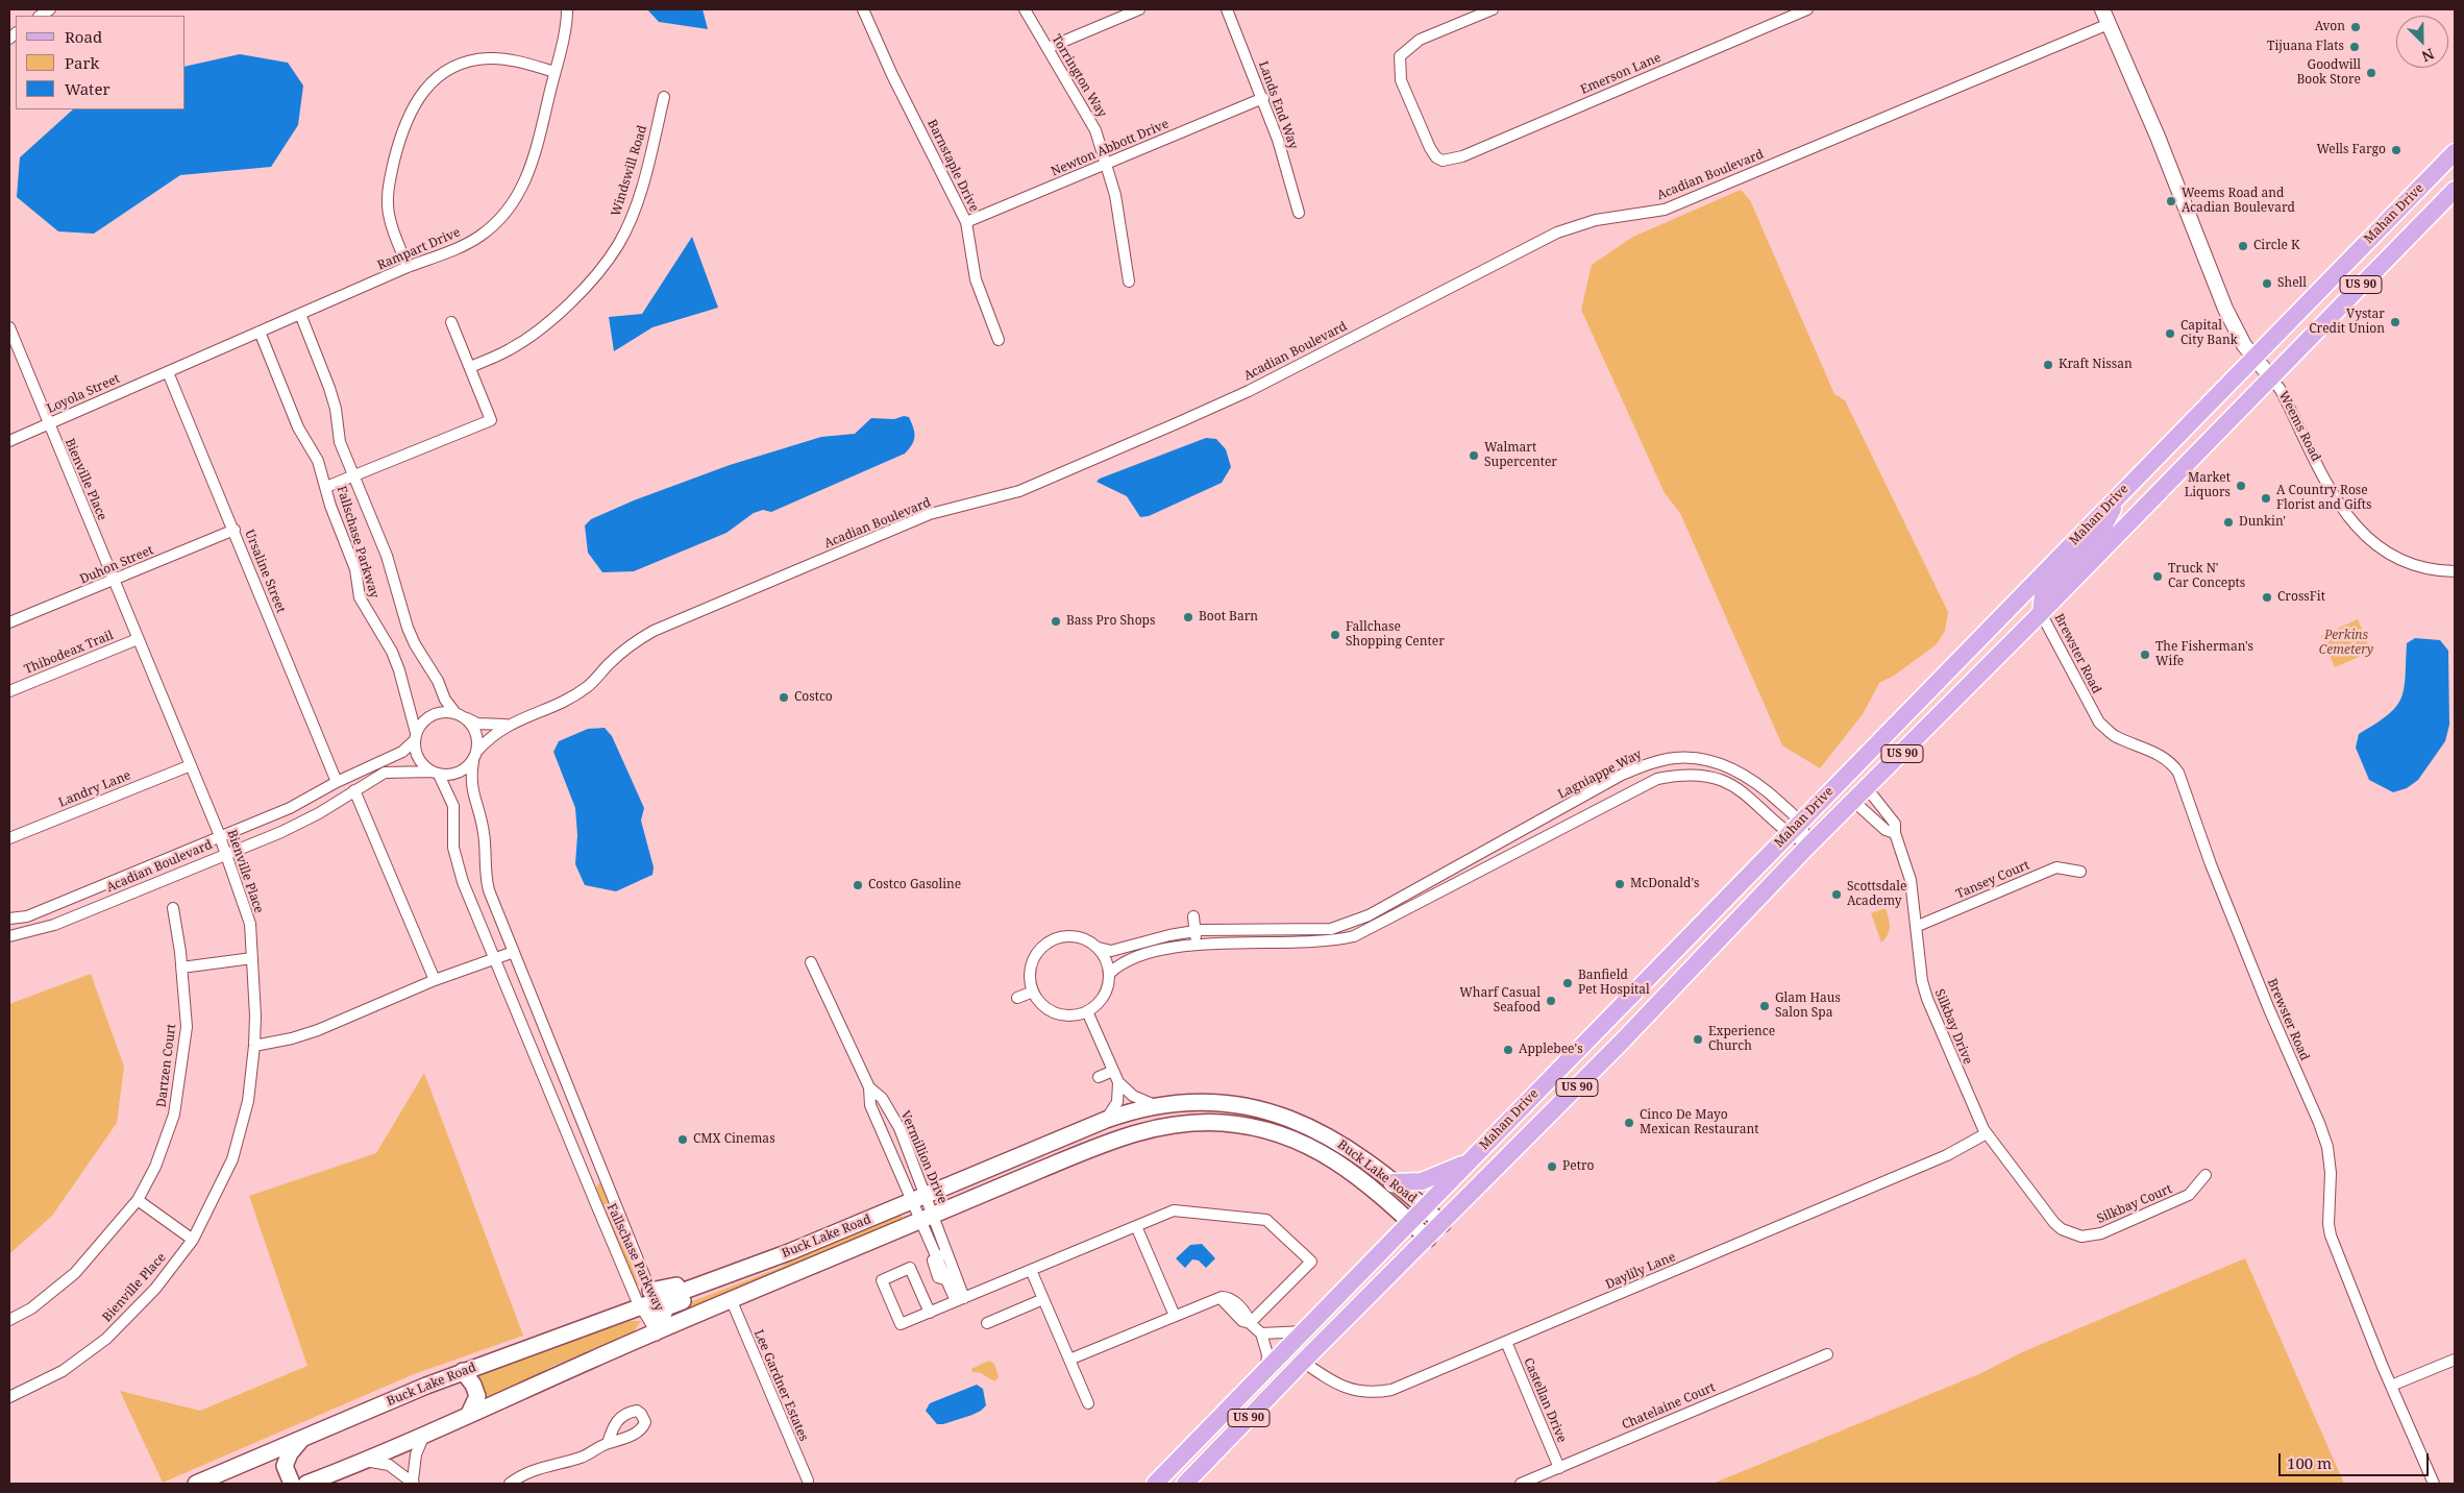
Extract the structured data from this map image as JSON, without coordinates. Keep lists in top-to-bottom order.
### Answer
{
  "streets": {
    "main road": ["Mahan Drive", "US 90", "Buck Lake Road"],
    "street": [
      "Emerson Lane",
      "Torrington Way",
      "Lands End Way",
      "Newton Abbott Drive",
      "Barnstaple Drive",
      "Windswill Road",
      "Acadian Boulevard",
      "Rampart Drive",
      "Loyola Street",
      "Weems Road",
      "Bienville Place",
      "Fallschase Parkway",
      "Duhon Street",
      "Ursaline Street",
      "Thibodeax Trail",
      "Brewster Road",
      "Lagniappe Way",
      "Landry Lane",
      "Tansey Court",
      "Silkbay Drive",
      "Dartzen Court",
      "Vermillion Drive",
      "Silkbay Court",
      "Daylily Lane",
      "Lee Gardner Estates",
      "Castellan Drive",
      "Chatelaine Court"
    ]
  },
  "crossings": [
    ["Torrington Way", "Newton Abbott Drive"],
    ["Lands End Way", "Newton Abbott Drive"],
    ["Newton Abbott Drive", "Barnstaple Drive"],
    ["Acadian Boulevard", "Weems Road"],
    ["Acadian Boulevard", "Bienville Place"],
    ["Acadian Boulevard", "Fallschase Parkway"],
    ["Acadian Boulevard", "Ursaline Street"],
    ["Mahan Drive", "Weems Road"],
    ["Mahan Drive", "Brewster Road"],
    ["Mahan Drive", "Lagniappe Way"],
    ["Mahan Drive", "Buck Lake Road"],
    ["Mahan Drive", "Daylily Lane"],
    ["Rampart Drive", "Loyola Street"],
    ["Rampart Drive", "Fallschase Parkway"],
    ["Rampart Drive", "Ursaline Street"],
    ["Loyola Street", "Bienville Place"],
    ["Loyola Street", "Ursaline Street"],
    ["Bienville Place", "Duhon Street"],
    ["Bienville Place", "Thibodeax Trail"],
    ["Bienville Place", "Landry Lane"],
    ["Fallschase Parkway", "Buck Lake Road"],
    ["Duhon Street", "Ursaline Street"],
    ["Tansey Court", "Silkbay Drive"],
    ["Silkbay Drive", "Silkbay Court"],
    ["Silkbay Drive", "Daylily Lane"],
    ["Vermillion Drive", "Buck Lake Road"],
    ["Buck Lake Road", "Lee Gardner Estates"],
    ["Silkbay Court", "Daylily Lane"],
    ["Daylily Lane", "Castellan Drive"],
    ["Castellan Drive", "Chatelaine Court"]
  ],
  "parks": ["Perkins Cemetery"],
  "places": [
    "Avon",
    "Tijuana Flats",
    "Goodwill Book Store",
    "Wells Fargo",
    "Weems Road and Acadian Boulevard",
    "Circle K",
    "Shell",
    "Vystar Credit Union",
    "Capital City Bank",
    "Kraft Nissan",
    "Walmart Supercenter",
    "Market Liquors",
    "A Country Rose Florist and Gifts",
    "Dunkin'",
    "Truck N' Car Concepts",
    "CrossFit",
    "Boot Barn",
    "Bass Pro Shops",
    "Fallchase Shopping Center",
    "The Fisherman's Wife",
    "Costco",
    "McDonald's",
    "Costco Gasoline",
    "Scottsdale Academy",
    "Banfield Pet Hospital",
    "Wharf Casual Seafood",
    "Glam Haus Salon Spa",
    "Experience Church",
    "Applebee's",
    "Cinco De Mayo Mexican Restaurant",
    "CMX Cinemas",
    "Petro"
  ],
  "legend": ["Road", "Park", "Water"],
  "scale_bar": "100 m",
  "north": "bottom right"
}
